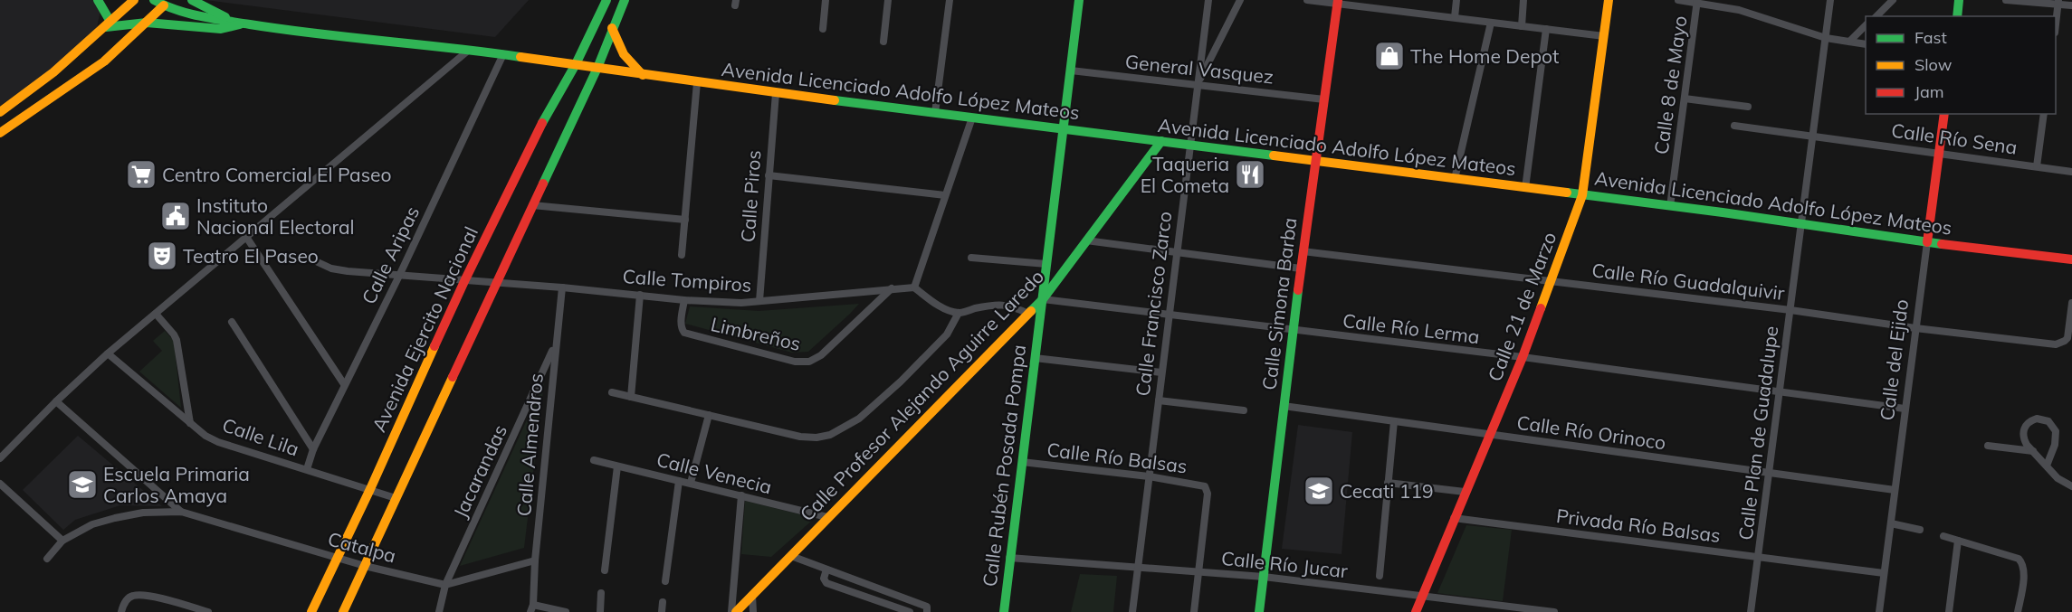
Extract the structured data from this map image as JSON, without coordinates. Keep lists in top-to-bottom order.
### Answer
{
  "streets": {
    "main road": [
      "Avenida Licenciado Adolfo López Mateos",
      "Calle Simona Barba",
      "Calle 21 de Marzo",
      "Avenida Ejercito Nacional",
      "Calle del Ejido",
      "Calle Profesor Alejando Aguirre Laredo",
      "Calle Rubén Posada Pompa"
    ],
    "street": [
      "General Vasquez",
      "Calle 8 de Mayo",
      "Calle Río Sena",
      "Calle Piros",
      "Calle Aripas",
      "Calle Tompiros",
      "Calle Río Guadalquivir",
      "Calle Francisco Zarco",
      "Calle Río Lerma",
      "Limbreños",
      "Calle Río Orinoco",
      "Calle Plan de Guadalupe",
      "Calle Lila",
      "Calle Almendros",
      "Calle Río Balsas",
      "Jacarandas",
      "Calle Venecia",
      "Privada Río Balsas",
      "Catalpa",
      "Calle Río Jucar"
    ]
  },
  "crossings": [
    ["General Vasquez", "Calle Francisco Zarco"],
    ["General Vasquez", "Calle Simona Barba"],
    ["General Vasquez", "Calle Rubén Posada Pompa"],
    ["Calle 8 de Mayo", "Avenida Licenciado Adolfo López Mateos"],
    ["Avenida Licenciado Adolfo López Mateos", "Calle Piros"],
    ["Avenida Licenciado Adolfo López Mateos", "Calle Aripas"],
    ["Avenida Licenciado Adolfo López Mateos", "Calle Francisco Zarco"],
    ["Avenida Licenciado Adolfo López Mateos", "Calle Simona Barba"],
    ["Avenida Licenciado Adolfo López Mateos", "Calle 21 de Marzo"],
    ["Avenida Licenciado Adolfo López Mateos", "Avenida Ejercito Nacional"],
    ["Avenida Licenciado Adolfo López Mateos", "Calle del Ejido"],
    ["Avenida Licenciado Adolfo López Mateos", "Calle Profesor Alejando Aguirre Laredo"],
    ["Avenida Licenciado Adolfo López Mateos", "Calle Plan de Guadalupe"],
    ["Avenida Licenciado Adolfo López Mateos", "Calle Rubén Posada Pompa"],
    ["Calle Río Sena", "Calle del Ejido"],
    ["Calle Río Sena", "Calle Plan de Guadalupe"],
    ["Calle Piros", "Calle Tompiros"],
    ["Calle Aripas", "Calle Tompiros"],
    ["Calle Aripas", "Calle Lila"],
    ["Calle Tompiros", "Avenida Ejercito Nacional"],
    ["Calle Tompiros", "Limbreños"],
    ["Calle Tompiros", "Calle Almendros"],
    ["Calle Río Guadalquivir", "Calle Simona Barba"],
    ["Calle Río Guadalquivir", "Calle 21 de Marzo"],
    ["Calle Río Guadalquivir", "Calle del Ejido"],
    ["Calle Río Guadalquivir", "Calle Plan de Guadalupe"],
    ["Calle Francisco Zarco", "Calle Río Lerma"],
    ["Calle Francisco Zarco", "Calle Río Balsas"],
    ["Calle Francisco Zarco", "Calle Río Jucar"],
    ["Calle Simona Barba", "Calle Río Lerma"],
    ["Calle Simona Barba", "Calle Río Orinoco"],
    ["Calle Simona Barba", "Calle Río Jucar"],
    ["Calle 21 de Marzo", "Calle Río Lerma"],
    ["Calle 21 de Marzo", "Calle Río Orinoco"],
    ["Calle 21 de Marzo", "Privada Río Balsas"],
    ["Calle 21 de Marzo", "Calle Río Jucar"],
    ["Calle Río Lerma", "Calle del Ejido"],
    ["Calle Río Lerma", "Calle Profesor Alejando Aguirre Laredo"],
    ["Calle Río Lerma", "Calle Plan de Guadalupe"],
    ["Calle Río Lerma", "Calle Rubén Posada Pompa"],
    ["Avenida Ejercito Nacional", "Calle Lila"],
    ["Avenida Ejercito Nacional", "Catalpa"],
    ["Calle del Ejido", "Calle Río Orinoco"],
    ["Calle del Ejido", "Privada Río Balsas"],
    ["Calle Profesor Alejando Aguirre Laredo", "Calle Rubén Posada Pompa"],
    ["Calle Profesor Alejando Aguirre Laredo", "Calle Venecia"],
    ["Calle Río Orinoco", "Calle Plan de Guadalupe"],
    ["Calle Plan de Guadalupe", "Privada Río Balsas"],
    ["Calle Almendros", "Jacarandas"],
    ["Calle Almendros", "Catalpa"],
    ["Calle Río Balsas", "Calle Rubén Posada Pompa"],
    ["Calle Río Balsas", "Calle Río Jucar"],
    ["Calle Rubén Posada Pompa", "Calle Río Jucar"],
    ["Jacarandas", "Catalpa"]
  ],
  "places": {
    "shop": ["The Home Depot"],
    "supermarket": ["Centro Comercial El Paseo"],
    "restaurant": ["Taqueria El Cometa"],
    "public building": ["Instituto Nacional Electoral"],
    "theatre": ["Teatro El Paseo"],
    "school or university": ["Escuela Primaria Carlos Amaya", "Cecati 119"]
  },
  "legend": ["Fast", "Slow", "Jam"]
}
